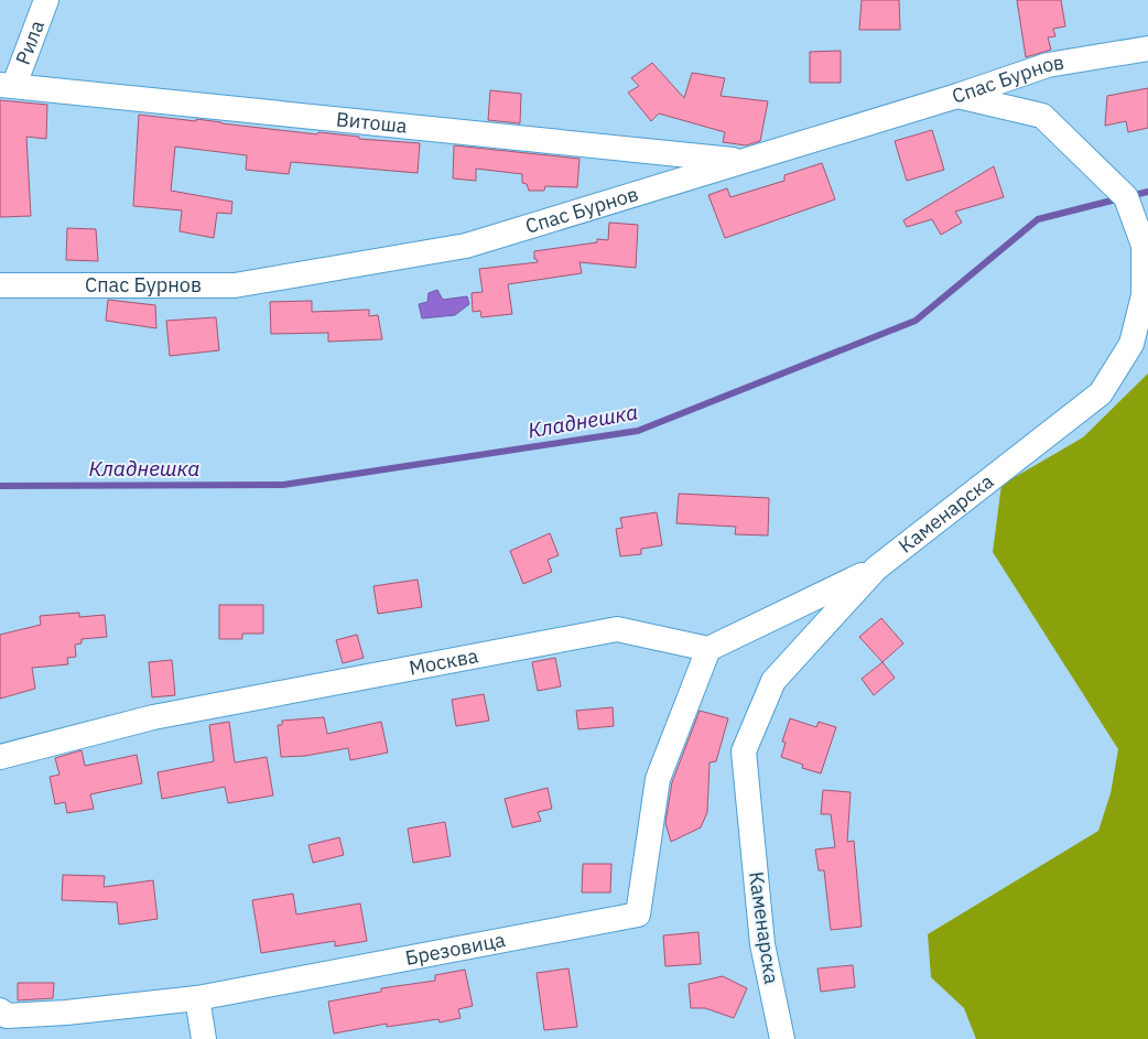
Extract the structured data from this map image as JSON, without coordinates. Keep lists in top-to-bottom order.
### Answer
{
  "streets": {
    "street": [
      "Рила",
      "Спас Бурнов",
      "Витоша",
      "Каменарска",
      "Москва",
      "Брезовица"
    ]
  },
  "crossings": [
    ["Рила", "Витоша"],
    ["Спас Бурнов", "Витоша"],
    ["Спас Бурнов", "Каменарска"],
    ["Москва", "Брезовица"]
  ],
  "water": ["Кладнешка"]
}
